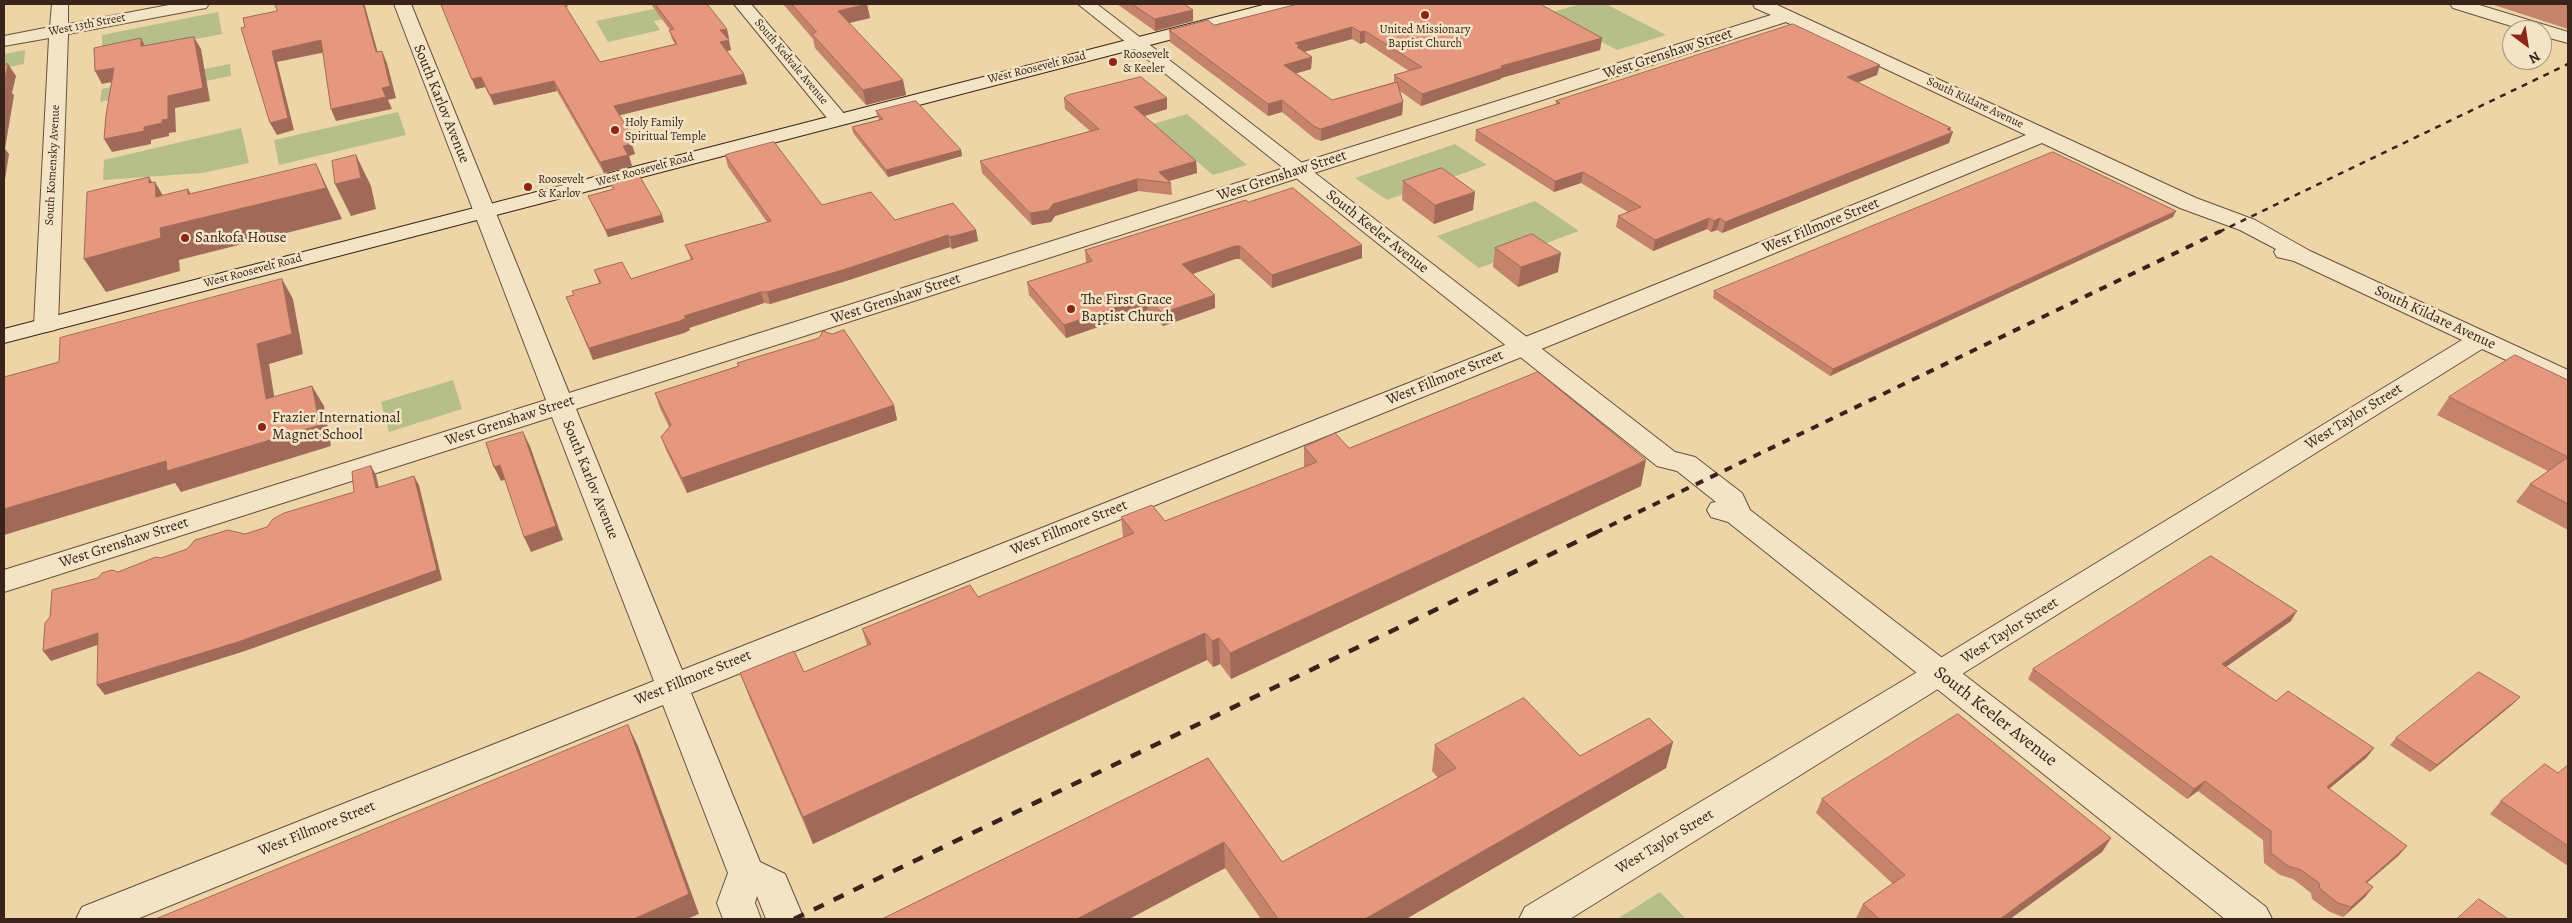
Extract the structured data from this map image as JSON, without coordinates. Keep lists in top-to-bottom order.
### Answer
{
  "streets": {
    "street": [
      "West 13th Street",
      "West Grenshaw Street",
      "South Kedvale Avenue",
      "West Roosevelt Road",
      "South Kildare Avenue",
      "South Karlov Avenue",
      "South Komensky Avenue",
      "West Fillmore Street",
      "South Keeler Avenue",
      "West Taylor Street"
    ]
  },
  "crossings": [
    ["West 13th Street", "South Komensky Avenue"],
    ["West Grenshaw Street", "South Kildare Avenue"],
    ["West Grenshaw Street", "South Karlov Avenue"],
    ["West Grenshaw Street", "South Keeler Avenue"],
    ["South Kedvale Avenue", "West Roosevelt Road"],
    ["West Roosevelt Road", "South Karlov Avenue"],
    ["West Roosevelt Road", "South Komensky Avenue"],
    ["West Roosevelt Road", "South Keeler Avenue"],
    ["South Kildare Avenue", "West Fillmore Street"],
    ["South Kildare Avenue", "West Taylor Street"],
    ["South Karlov Avenue", "West Fillmore Street"],
    ["West Fillmore Street", "South Keeler Avenue"],
    ["South Keeler Avenue", "West Taylor Street"]
  ],
  "places": [
    "United Missionary Baptist Church",
    "Roosevelt & Keeler",
    "Holy Family Spiritual Temple",
    "Roosevelt & Karlov",
    "Sankofa House",
    "The First Grace Baptist Church",
    "Frazier International Magnet School"
  ],
  "north": "bottom right"
}
